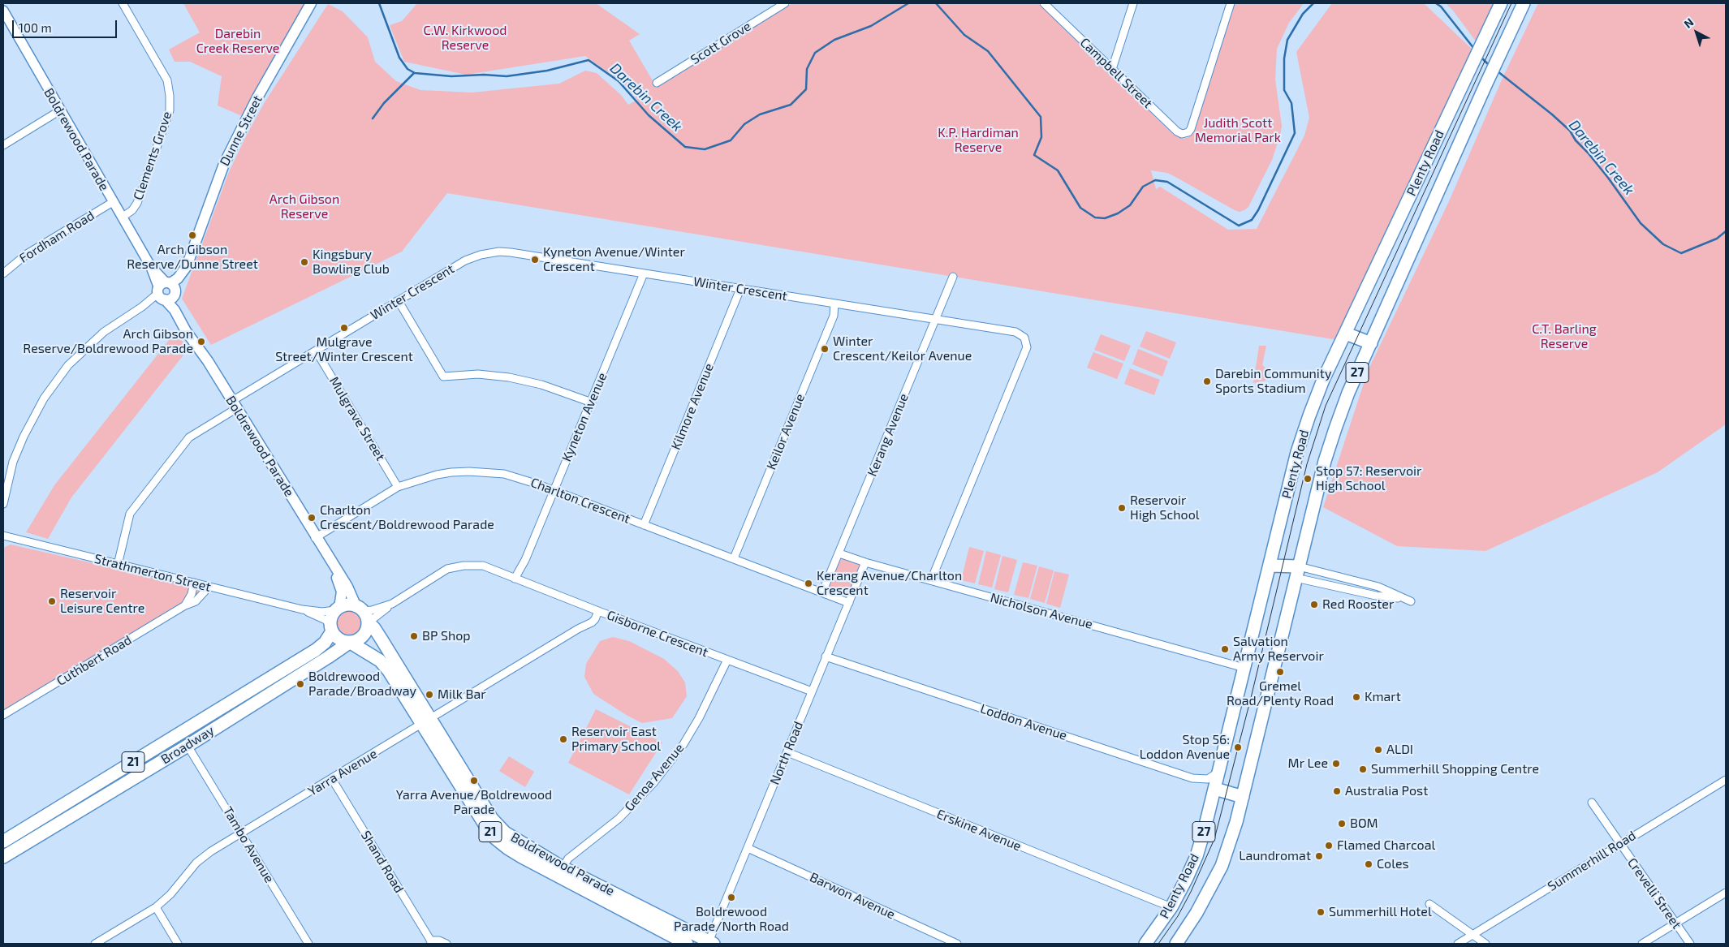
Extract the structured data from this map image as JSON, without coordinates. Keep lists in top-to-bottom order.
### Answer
{
  "streets": {
    "main road": [
      "Dunne Street",
      "Boldrewood Parade",
      "Plenty Road",
      "27",
      "Broadway",
      "21"
    ],
    "street": [
      "Scott Grove",
      "Campbell Street",
      "Clements Grove",
      "Fordham Road",
      "Winter Crescent",
      "Kilmore Avenue",
      "Kyneton Avenue",
      "Mulgrave Street",
      "Keilor Avenue",
      "Kerang Avenue",
      "Charlton Crescent",
      "Strathmerton Street",
      "Nicholson Avenue",
      "Gisborne Crescent",
      "Cuthbert Road",
      "Loddon Avenue",
      "North Road",
      "Yarra Avenue",
      "Genoa Avenue",
      "Erskine Avenue",
      "Tambo Avenue",
      "Summerhill Road",
      "Shand Road",
      "Crevelli Street",
      "Barwon Avenue"
    ]
  },
  "crossings": [
    ["Dunne Street", "Boldrewood Parade"],
    ["Boldrewood Parade", "Clements Grove"],
    ["Boldrewood Parade", "Fordham Road"],
    ["Boldrewood Parade", "Winter Crescent"],
    ["Boldrewood Parade", "Charlton Crescent"],
    ["Boldrewood Parade", "Strathmerton Street"],
    ["Boldrewood Parade", "Gisborne Crescent"],
    ["Boldrewood Parade", "Broadway"],
    ["Boldrewood Parade", "North Road"],
    ["Boldrewood Parade", "21"],
    ["Boldrewood Parade", "Yarra Avenue"],
    ["Boldrewood Parade", "Genoa Avenue"],
    ["Plenty Road", "Nicholson Avenue"],
    ["Plenty Road", "Loddon Avenue"],
    ["Plenty Road", "Erskine Avenue"],
    ["Winter Crescent", "Kilmore Avenue"],
    ["Winter Crescent", "Kyneton Avenue"],
    ["Winter Crescent", "Mulgrave Street"],
    ["Winter Crescent", "Keilor Avenue"],
    ["Winter Crescent", "Kerang Avenue"],
    ["Winter Crescent", "Strathmerton Street"],
    ["Winter Crescent", "Nicholson Avenue"],
    ["Kilmore Avenue", "Charlton Crescent"],
    ["Kyneton Avenue", "Charlton Crescent"],
    ["Kyneton Avenue", "Gisborne Crescent"],
    ["Mulgrave Street", "Charlton Crescent"],
    ["Keilor Avenue", "Charlton Crescent"],
    ["Kerang Avenue", "Charlton Crescent"],
    ["Kerang Avenue", "Nicholson Avenue"],
    ["Charlton Crescent", "North Road"],
    ["Strathmerton Street", "Gisborne Crescent"],
    ["Strathmerton Street", "Cuthbert Road"],
    ["Strathmerton Street", "Broadway"],
    ["Strathmerton Street", "21"],
    ["Nicholson Avenue", "North Road"],
    ["Gisborne Crescent", "Broadway"],
    ["Gisborne Crescent", "North Road"],
    ["Gisborne Crescent", "21"],
    ["Gisborne Crescent", "Yarra Avenue"],
    ["Gisborne Crescent", "Genoa Avenue"],
    ["Loddon Avenue", "North Road"],
    ["Broadway", "21"],
    ["Broadway", "Tambo Avenue"],
    ["North Road", "Erskine Avenue"],
    ["North Road", "Barwon Avenue"],
    ["Yarra Avenue", "Tambo Avenue"],
    ["Yarra Avenue", "Shand Road"],
    ["Summerhill Road", "Crevelli Street"]
  ],
  "water": ["Darebin Creek"],
  "parks": [
    "C.W. Kirkwood Reserve",
    "Darebin Creek Reserve",
    "Judith Scott Memorial Park",
    "K.P. Hardiman Reserve",
    "Arch Gibson Reserve",
    "C.T. Barling Reserve"
  ],
  "places": [
    "Arch Gibson Reserve/Dunne Street",
    "Kyneton Avenue/Winter Crescent",
    "Kingsbury Bowling Club",
    "Mulgrave Street/Winter Crescent",
    "Arch Gibson Reserve/Boldrewood Parade",
    "Winter Crescent/Keilor Avenue",
    "Darebin Community Sports Stadium",
    "Stop 57: Reservoir High School",
    "Reservoir High School",
    "Charlton Crescent/Boldrewood Parade",
    "Kerang Avenue/Charlton Crescent",
    "Reservoir Leisure Centre",
    "Red Rooster",
    "BP Shop",
    "Salvation Army Reservoir",
    "Gremel Road/Plenty Road",
    "Boldrewood Parade/Broadway",
    "Milk Bar",
    "Kmart",
    "Reservoir East Primary School",
    "Stop 56: Loddon Avenue",
    "ALDI",
    "Mr Lee",
    "Summerhill Shopping Centre",
    "Yarra Avenue/Boldrewood Parade",
    "Australia Post",
    "BOM",
    "Flamed Charcoal",
    "Laundromat",
    "Coles",
    "Boldrewood Parade/North Road",
    "Summerhill Hotel"
  ],
  "scale_bar": "100 m",
  "north": "top left"
}
